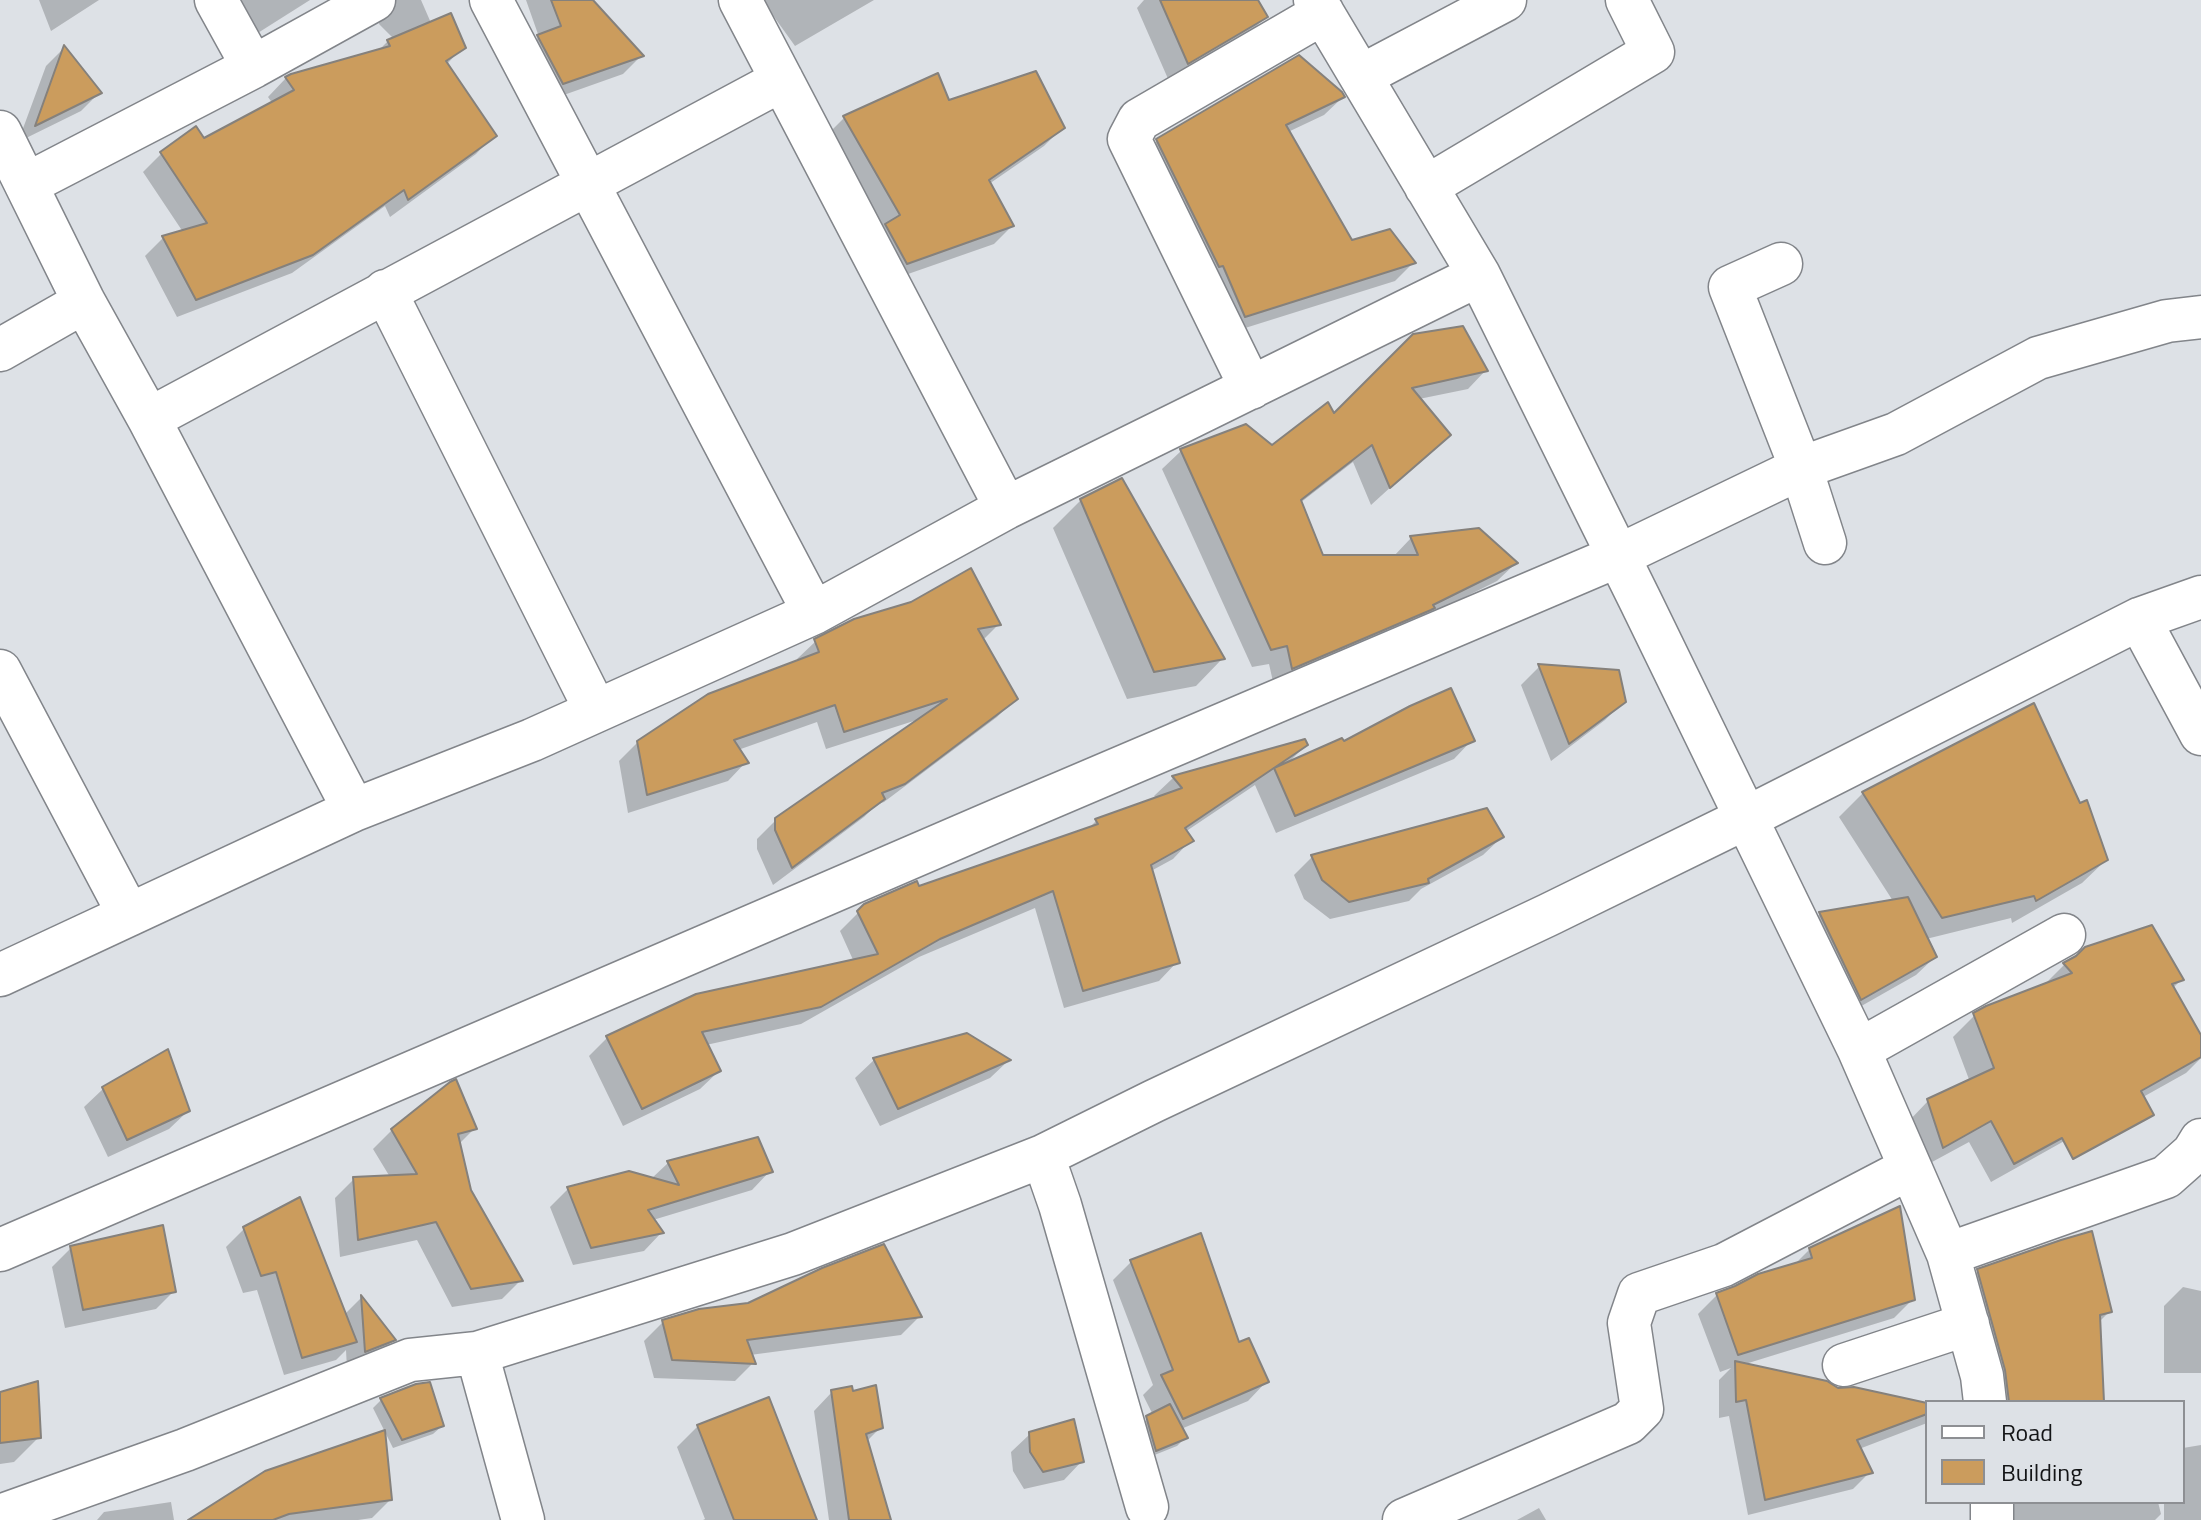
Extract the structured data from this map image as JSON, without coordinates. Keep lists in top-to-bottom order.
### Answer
{
  "legend": ["Road", "Building"]
}
